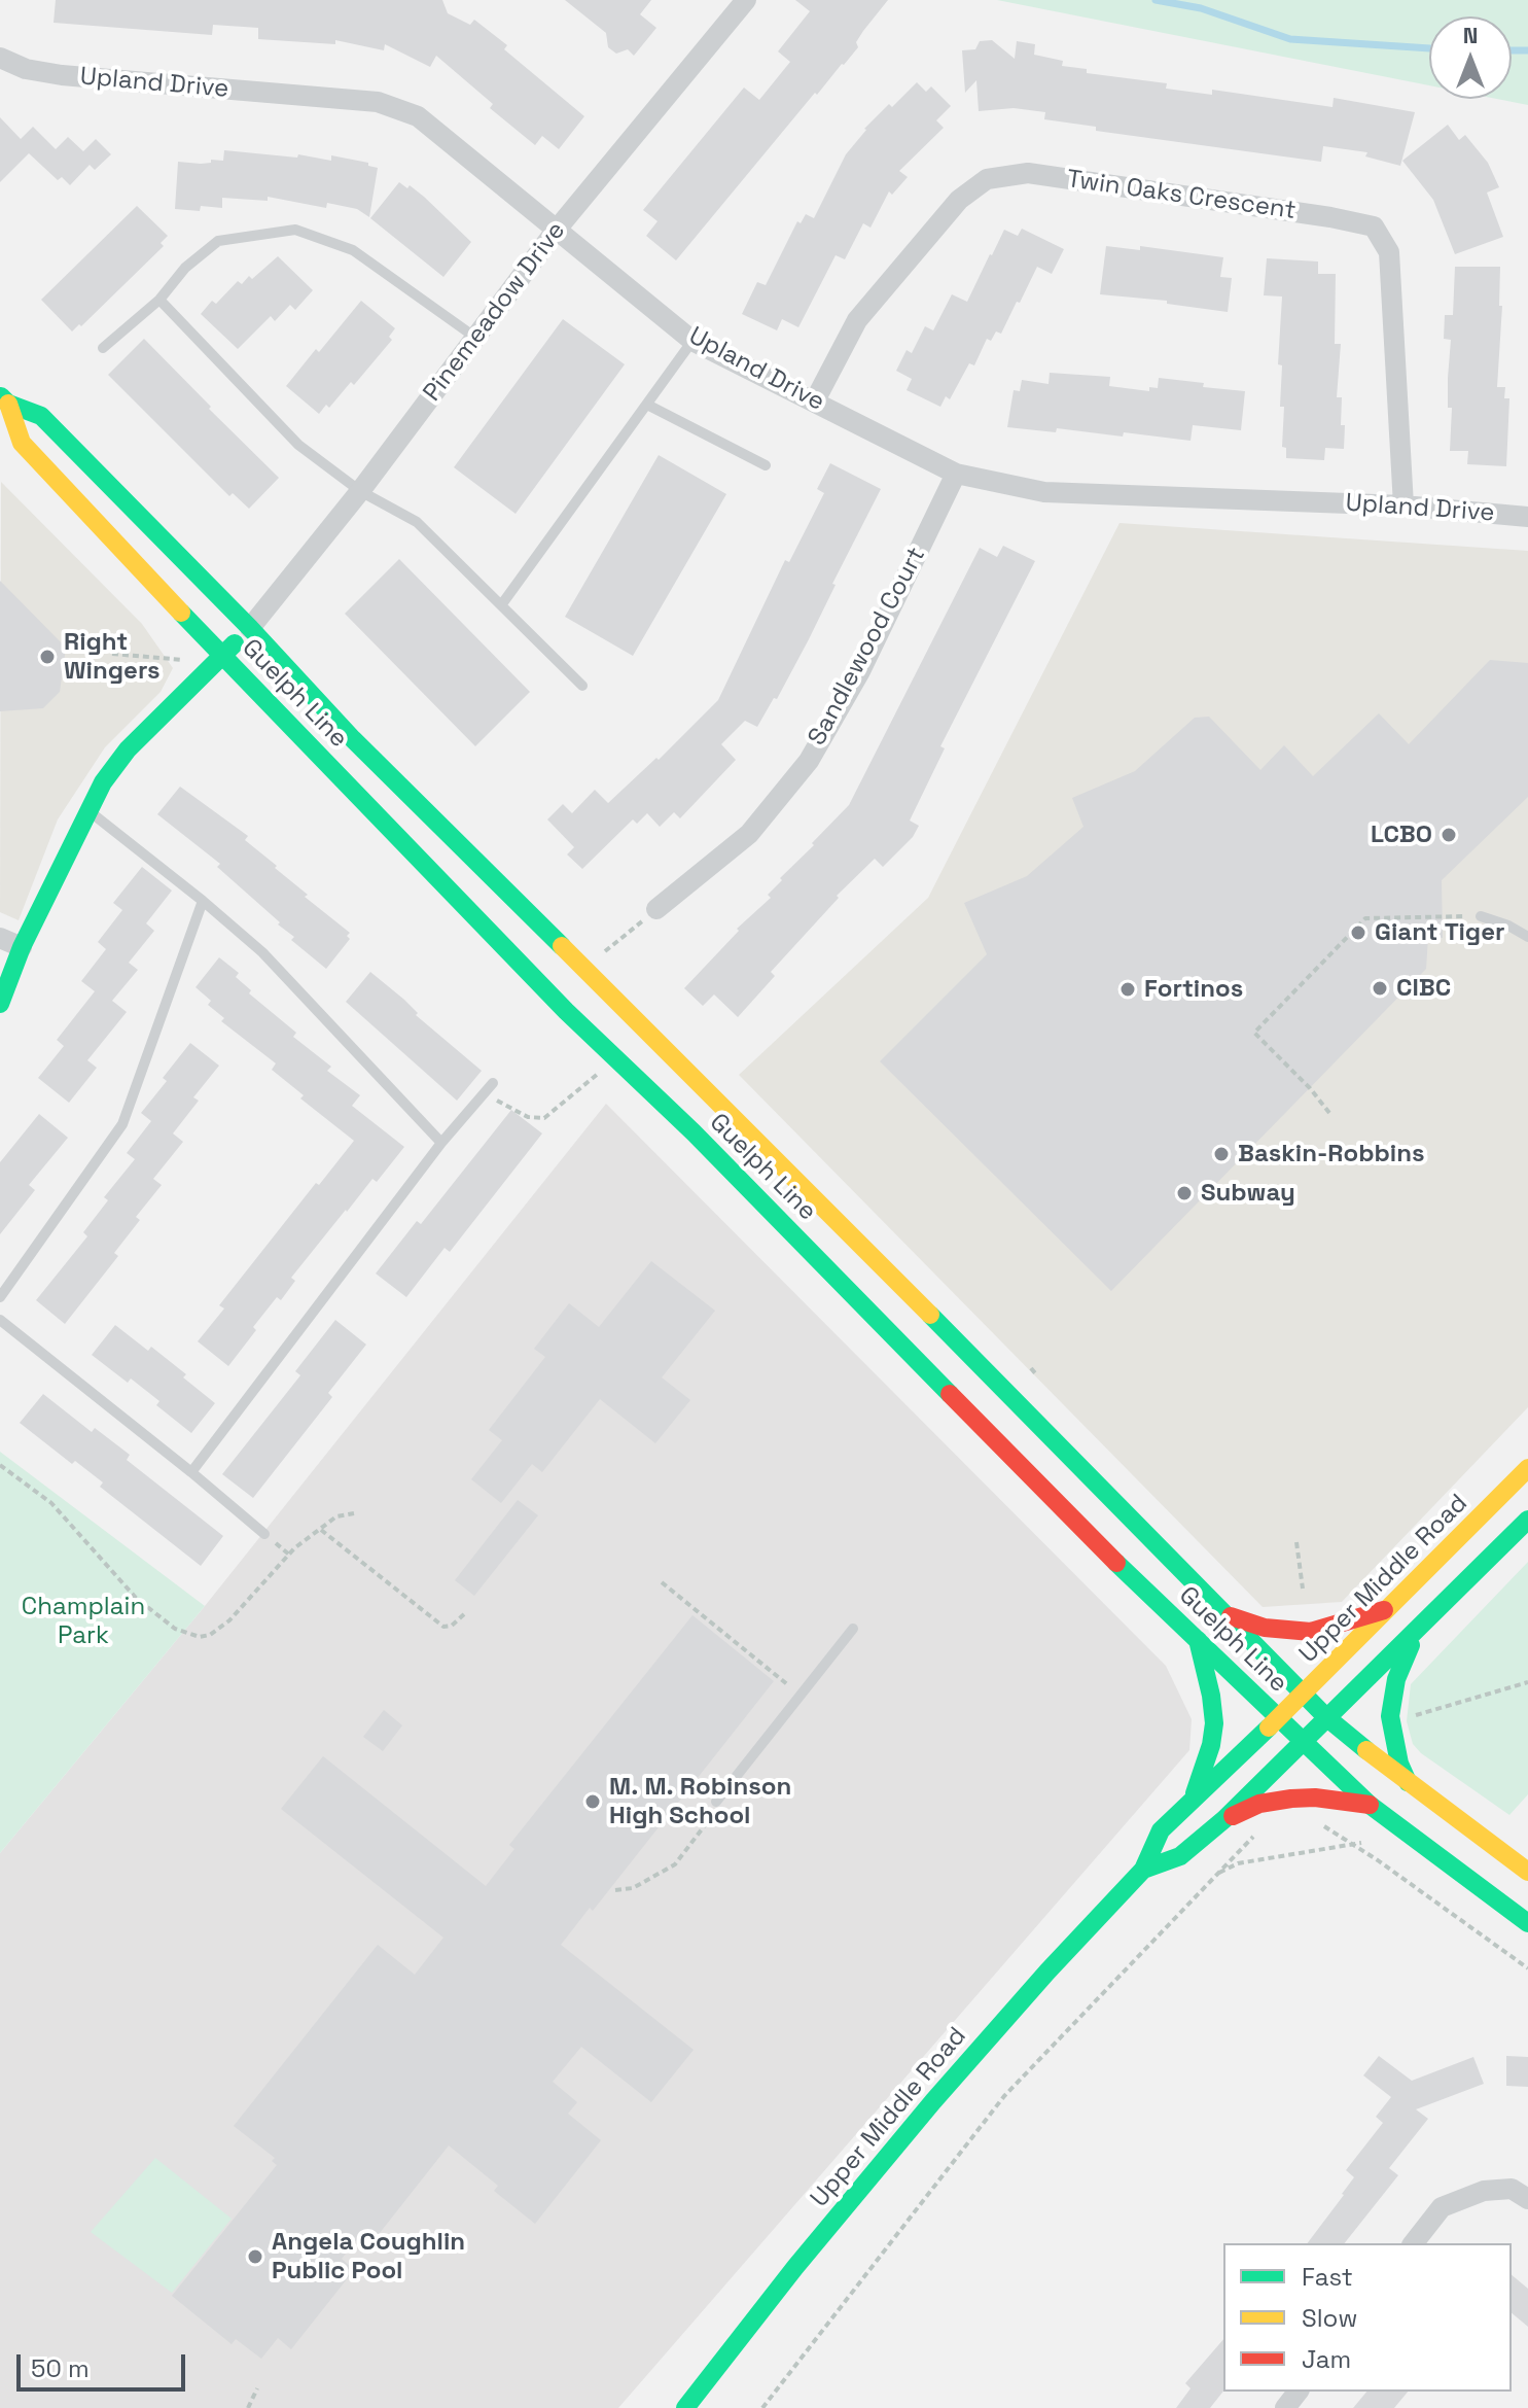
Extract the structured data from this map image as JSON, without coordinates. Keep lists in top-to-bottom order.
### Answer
{
  "streets": {
    "main road": ["Guelph Line", "Upper Middle Road"],
    "street": [
      "Upland Drive",
      "Twin Oaks Crescent",
      "Pinemeadow Drive",
      "Sandlewood Court"
    ]
  },
  "crossings": [
    ["Upland Drive", "Twin Oaks Crescent"],
    ["Upland Drive", "Pinemeadow Drive"],
    ["Upland Drive", "Sandlewood Court"],
    ["Pinemeadow Drive", "Guelph Line"],
    ["Guelph Line", "Upper Middle Road"]
  ],
  "parks": ["Champlain Park"],
  "places": [
    "Right Wingers",
    "LCBO",
    "Giant Tiger",
    "CIBC",
    "Fortinos",
    "Baskin-Robbins",
    "Subway",
    "M. M. Robinson High School",
    "Angela Coughlin Public Pool"
  ],
  "legend": ["Fast", "Slow", "Jam"],
  "scale_bar": "50 m",
  "north": "top"
}
